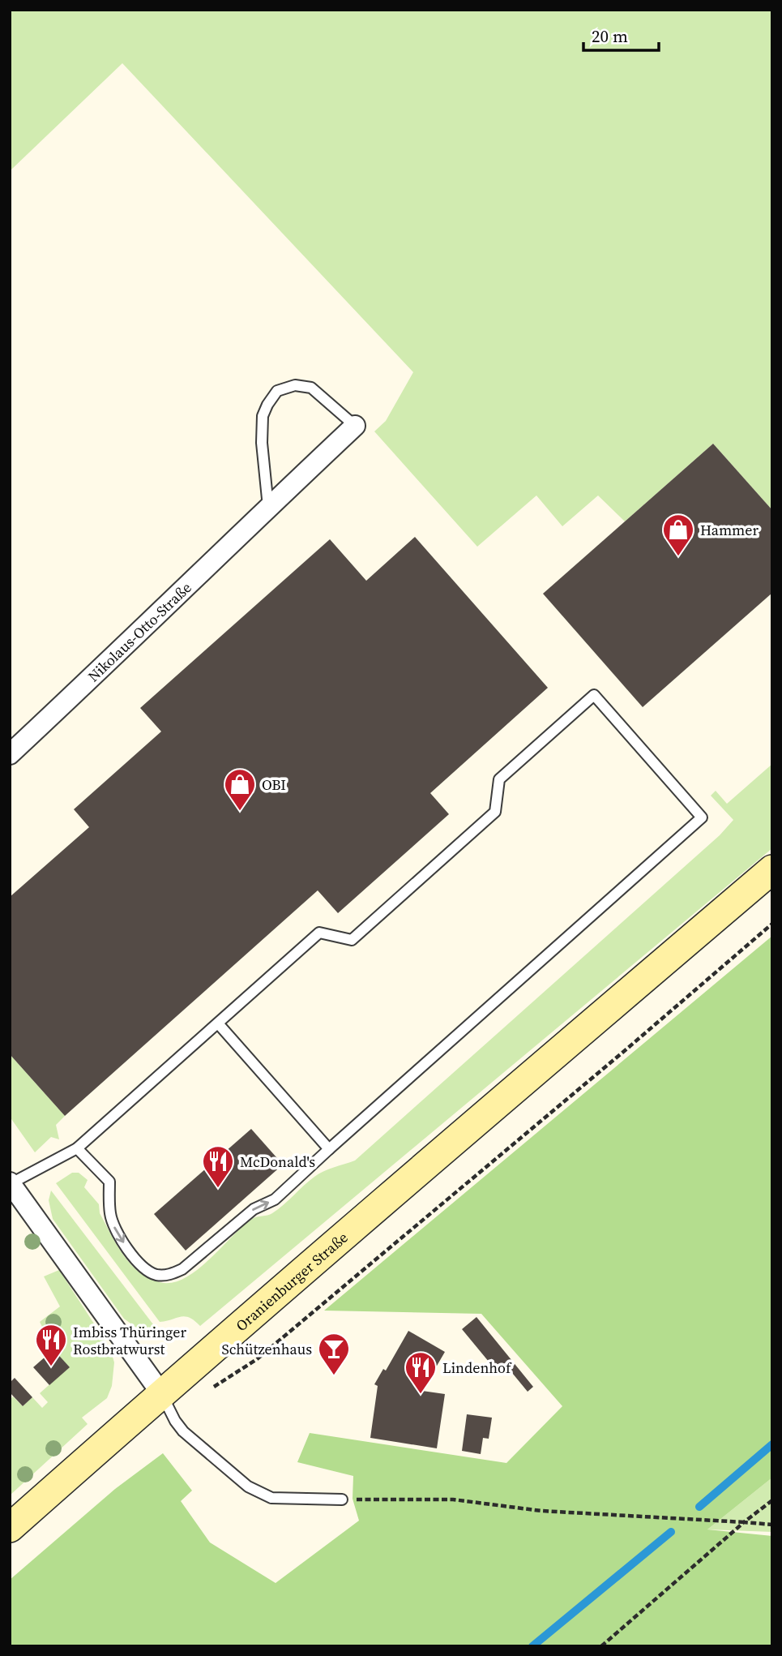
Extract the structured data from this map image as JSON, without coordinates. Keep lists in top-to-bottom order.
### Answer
{
  "streets": {
    "main road": ["Oranienburger Straße"],
    "street": ["Nikolaus-Otto-Straße"]
  },
  "places": {
    "shop": ["Hammer", "OBI"],
    "restaurant": ["McDonald's", "Imbiss Thüringer Rostbratwurst", "Lindenhof"],
    "bar": ["Schützenhaus"]
  },
  "scale_bar": "20 m"
}
